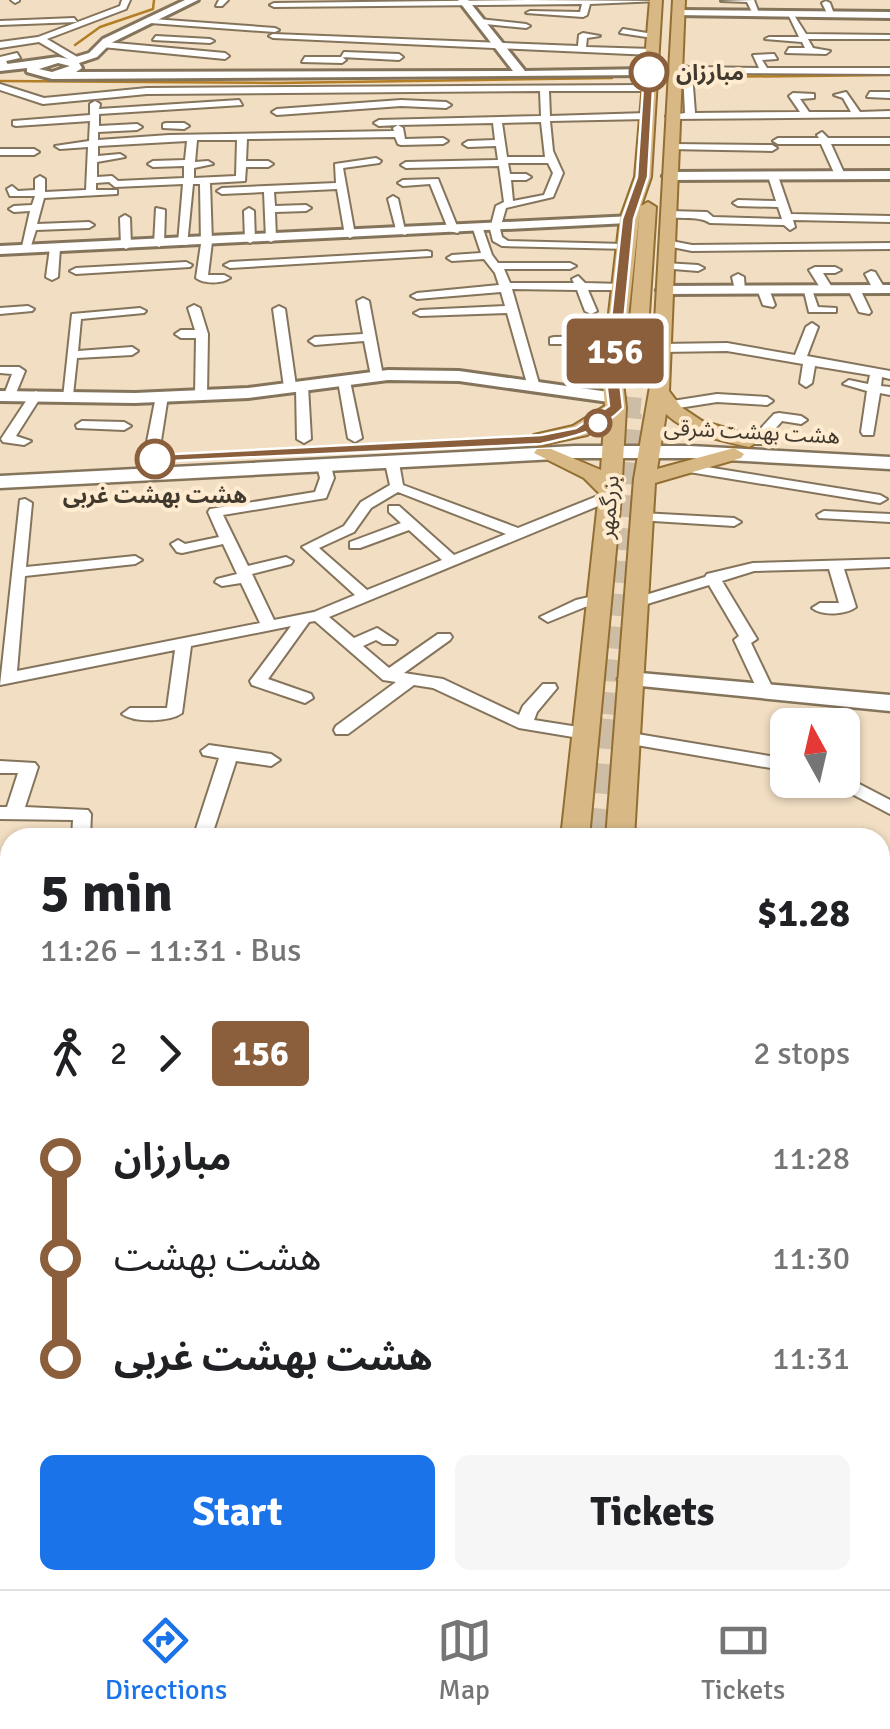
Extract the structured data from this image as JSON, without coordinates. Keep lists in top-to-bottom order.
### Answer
{
  "streets": {
    "main road": ["هشت بهشت شرقی", "بزرگمهر"]
  },
  "crossings": [
    ["هشت بهشت شرقی", "بزرگمهر"]
  ],
  "places": ["مبارزان", "هشت بهشت غربی"],
  "lines": ["bus line 156"],
  "north": "top",
  "page": {
    "on_map": "156",
    "heading": ["5 min", "11:26 – 11:31 · Bus", "$1.28"],
    "legs": ["2", "156", "2 stops"],
    "list": [
      {
        "name": "مبارزان",
        "value": "11:28"
      },
      {
        "name": "هشت بهشت",
        "value": "11:30"
      },
      {
        "name": "هشت بهشت غربی",
        "value": "11:31"
      }
    ],
    "buttons": ["Start", "Tickets"],
    "tabs": ["Directions", "Map", "Tickets"]
  }
}
